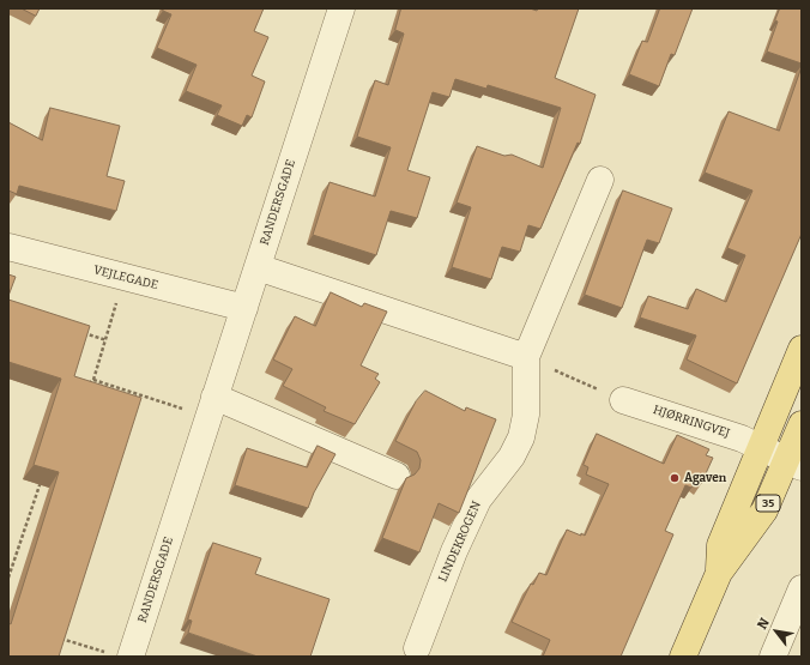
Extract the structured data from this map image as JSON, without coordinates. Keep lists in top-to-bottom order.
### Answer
{
  "streets": {
    "main road": ["35"],
    "street": [
      "RANDERSGADE",
      "VEJLEGADE",
      "HJØRRINGVEJ",
      "LINDEKROGEN"
    ]
  },
  "crossings": [
    ["RANDERSGADE", "VEJLEGADE"],
    ["HJØRRINGVEJ", "35"]
  ],
  "places": ["Agaven"],
  "north": "top left"
}
